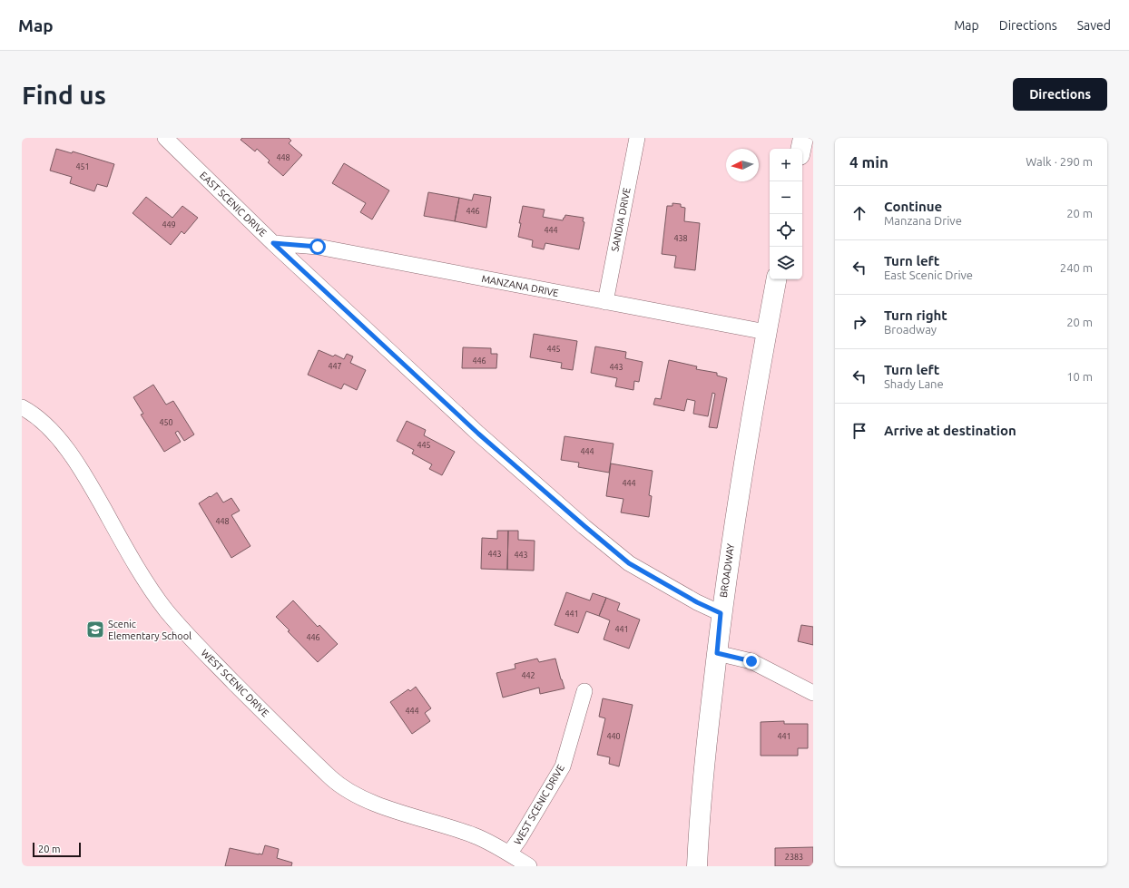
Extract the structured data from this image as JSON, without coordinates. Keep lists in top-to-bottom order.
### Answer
{
  "streets": {
    "main road": ["BROADWAY"],
    "street": [
      "EAST SCENIC DRIVE",
      "SANDIA DRIVE",
      "MANZANA DRIVE",
      "WEST SCENIC DRIVE"
    ]
  },
  "crossings": [
    ["EAST SCENIC DRIVE", "MANZANA DRIVE"],
    ["EAST SCENIC DRIVE", "BROADWAY"],
    ["SANDIA DRIVE", "MANZANA DRIVE"],
    ["MANZANA DRIVE", "BROADWAY"]
  ],
  "places": {
    "school or university": ["Scenic Elementary School"]
  },
  "house_numbers": [
    "448",
    "451",
    "446",
    "449",
    "444",
    "438",
    "445",
    "446",
    "447",
    "443",
    "450",
    "445",
    "444",
    "444",
    "448",
    "443",
    "443",
    "441",
    "441",
    "446",
    "442",
    "444",
    "440",
    "441",
    "2383"
  ],
  "scale_bar": "20 m",
  "north": "left",
  "page": {
    "header": "Map",
    "nav": ["Map", "Directions", "Saved"],
    "buttons": "Directions",
    "title": "Find us",
    "heading": ["4 min", "Walk · 290 m"],
    "map_buttons": ["+", "−"],
    "list": [
      ["Continue", "Manzana Drive", "20 m"],
      ["Turn left", "East Scenic Drive", "240 m"],
      ["Turn right", "Broadway", "20 m"],
      ["Turn left", "Shady Lane", "10 m"],
      "Arrive at destination"
    ],
    "scale": "20 m"
  }
}
